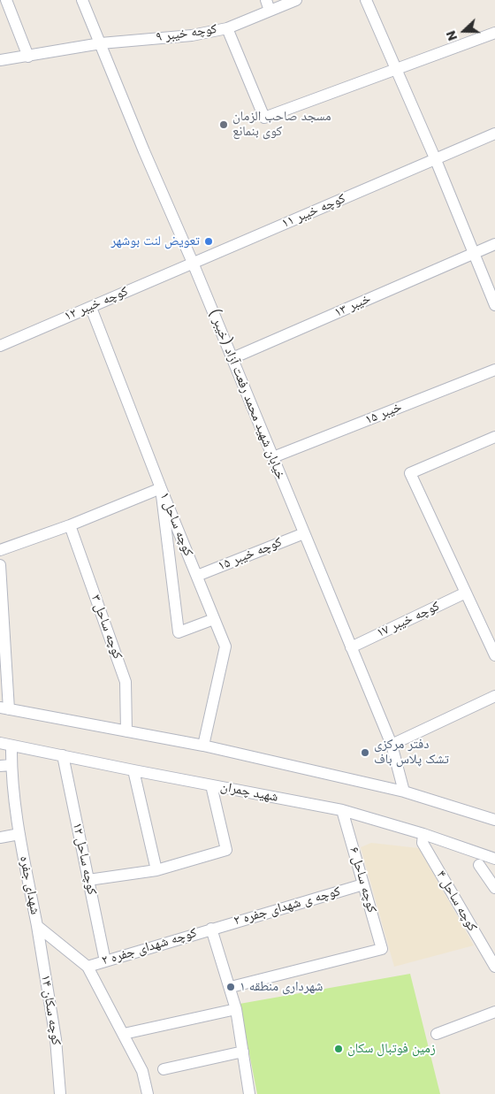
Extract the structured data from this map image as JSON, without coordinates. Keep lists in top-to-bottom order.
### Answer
{
  "streets": {
    "street": [
      "کوچه خیبر ۹",
      "کوچه خیبر ۱۱",
      "کوچه خیبر ۱۲",
      "خیبر ۱۳",
      "( خیبر) خیابان شهید محمد رفعت آزاد",
      "خیبر ۱۵",
      "کوچه ساحل ۱",
      "کوچه خیبر ۱۵",
      "کوچه خیبر ۱۷",
      "کوچه ساحل ۳",
      "شهید چمران",
      "کوچه ساحل ۱۲",
      "کوچه ساحل ۶",
      "شهدای جفره",
      "کوچه ساحل ۴",
      "کوچه ی شهدای جفره ۲",
      "کوچه شهدای جفره ۲",
      "کوچه سکان ۱۴"
    ]
  },
  "crossings": [
    ["کوچه خیبر ۹", "( خیبر) خیابان شهید محمد رفعت آزاد"],
    ["کوچه خیبر ۱۱", "کوچه خیبر ۱۲"],
    ["کوچه خیبر ۱۱", "( خیبر) خیابان شهید محمد رفعت آزاد"],
    ["کوچه خیبر ۱۲", "( خیبر) خیابان شهید محمد رفعت آزاد"],
    ["کوچه خیبر ۱۲", "کوچه ساحل ۱"],
    ["خیبر ۱۳", "( خیبر) خیابان شهید محمد رفعت آزاد"],
    ["( خیبر) خیابان شهید محمد رفعت آزاد", "خیبر ۱۵"],
    ["( خیبر) خیابان شهید محمد رفعت آزاد", "کوچه خیبر ۱۵"],
    ["( خیبر) خیابان شهید محمد رفعت آزاد", "کوچه خیبر ۱۷"],
    ["کوچه ساحل ۱", "کوچه خیبر ۱۵"],
    ["شهید چمران", "کوچه ساحل ۱۲"],
    ["شهید چمران", "کوچه ساحل ۶"],
    ["شهید چمران", "شهدای جفره"],
    ["شهید چمران", "کوچه ساحل ۴"],
    ["کوچه ساحل ۱۲", "کوچه شهدای جفره ۲"],
    ["کوچه ساحل ۶", "کوچه ی شهدای جفره ۲"],
    ["شهدای جفره", "کوچه شهدای جفره ۲"],
    ["شهدای جفره", "کوچه سکان ۱۴"],
    ["کوچه ی شهدای جفره ۲", "کوچه شهدای جفره ۲"]
  ],
  "places": [
    "مسجد صاحب الزمان کوی بنمانع",
    "تعویض لنت بوشهر",
    "دفتر مرکزی تشک پلاس باف",
    "شهرداری منطقه ١",
    "زمین فوتبال سکان"
  ],
  "north": "left"
}
